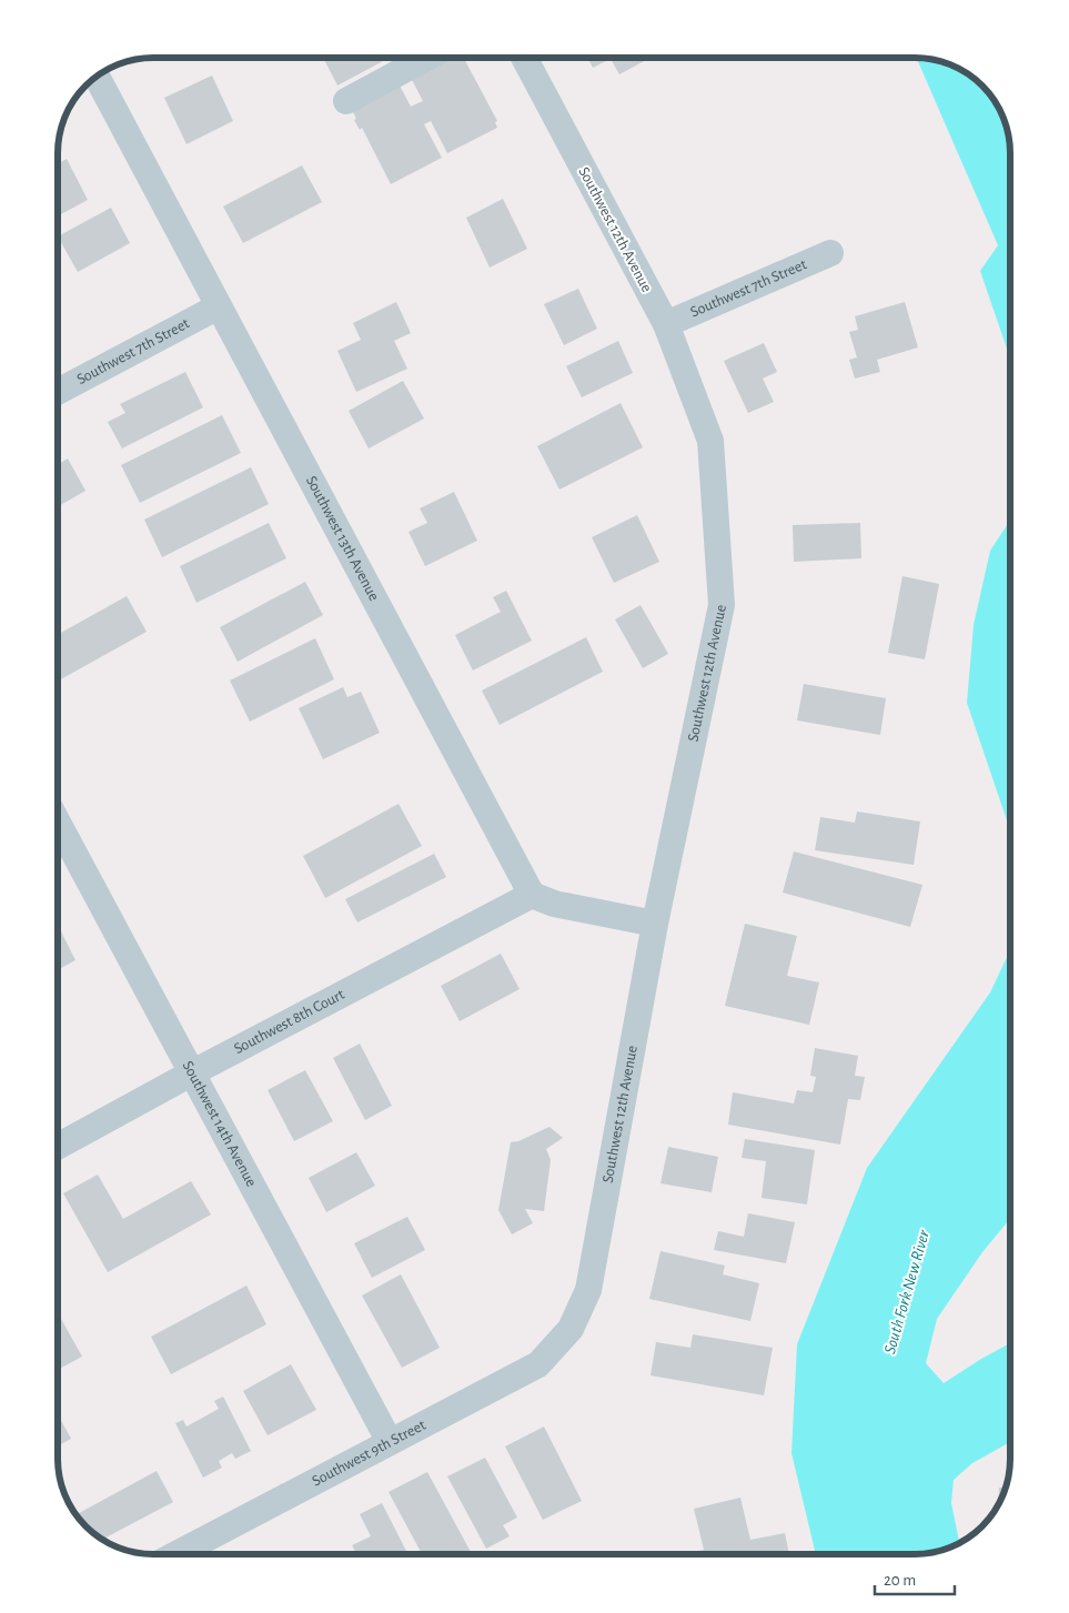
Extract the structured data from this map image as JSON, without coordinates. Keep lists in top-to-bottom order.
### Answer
{
  "streets": {
    "street": [
      "Southwest 12th Avenue",
      "Southwest 7th Street",
      "Southwest 13th Avenue",
      "Southwest 8th Court",
      "Southwest 14th Avenue",
      "Southwest 9th Street"
    ]
  },
  "crossings": [
    ["Southwest 12th Avenue", "Southwest 7th Street"],
    ["Southwest 12th Avenue", "Southwest 9th Street"],
    ["Southwest 7th Street", "Southwest 13th Avenue"],
    ["Southwest 13th Avenue", "Southwest 8th Court"],
    ["Southwest 8th Court", "Southwest 14th Avenue"],
    ["Southwest 14th Avenue", "Southwest 9th Street"]
  ],
  "water": ["South Fork New River"],
  "scale_bar": "20 m"
}
